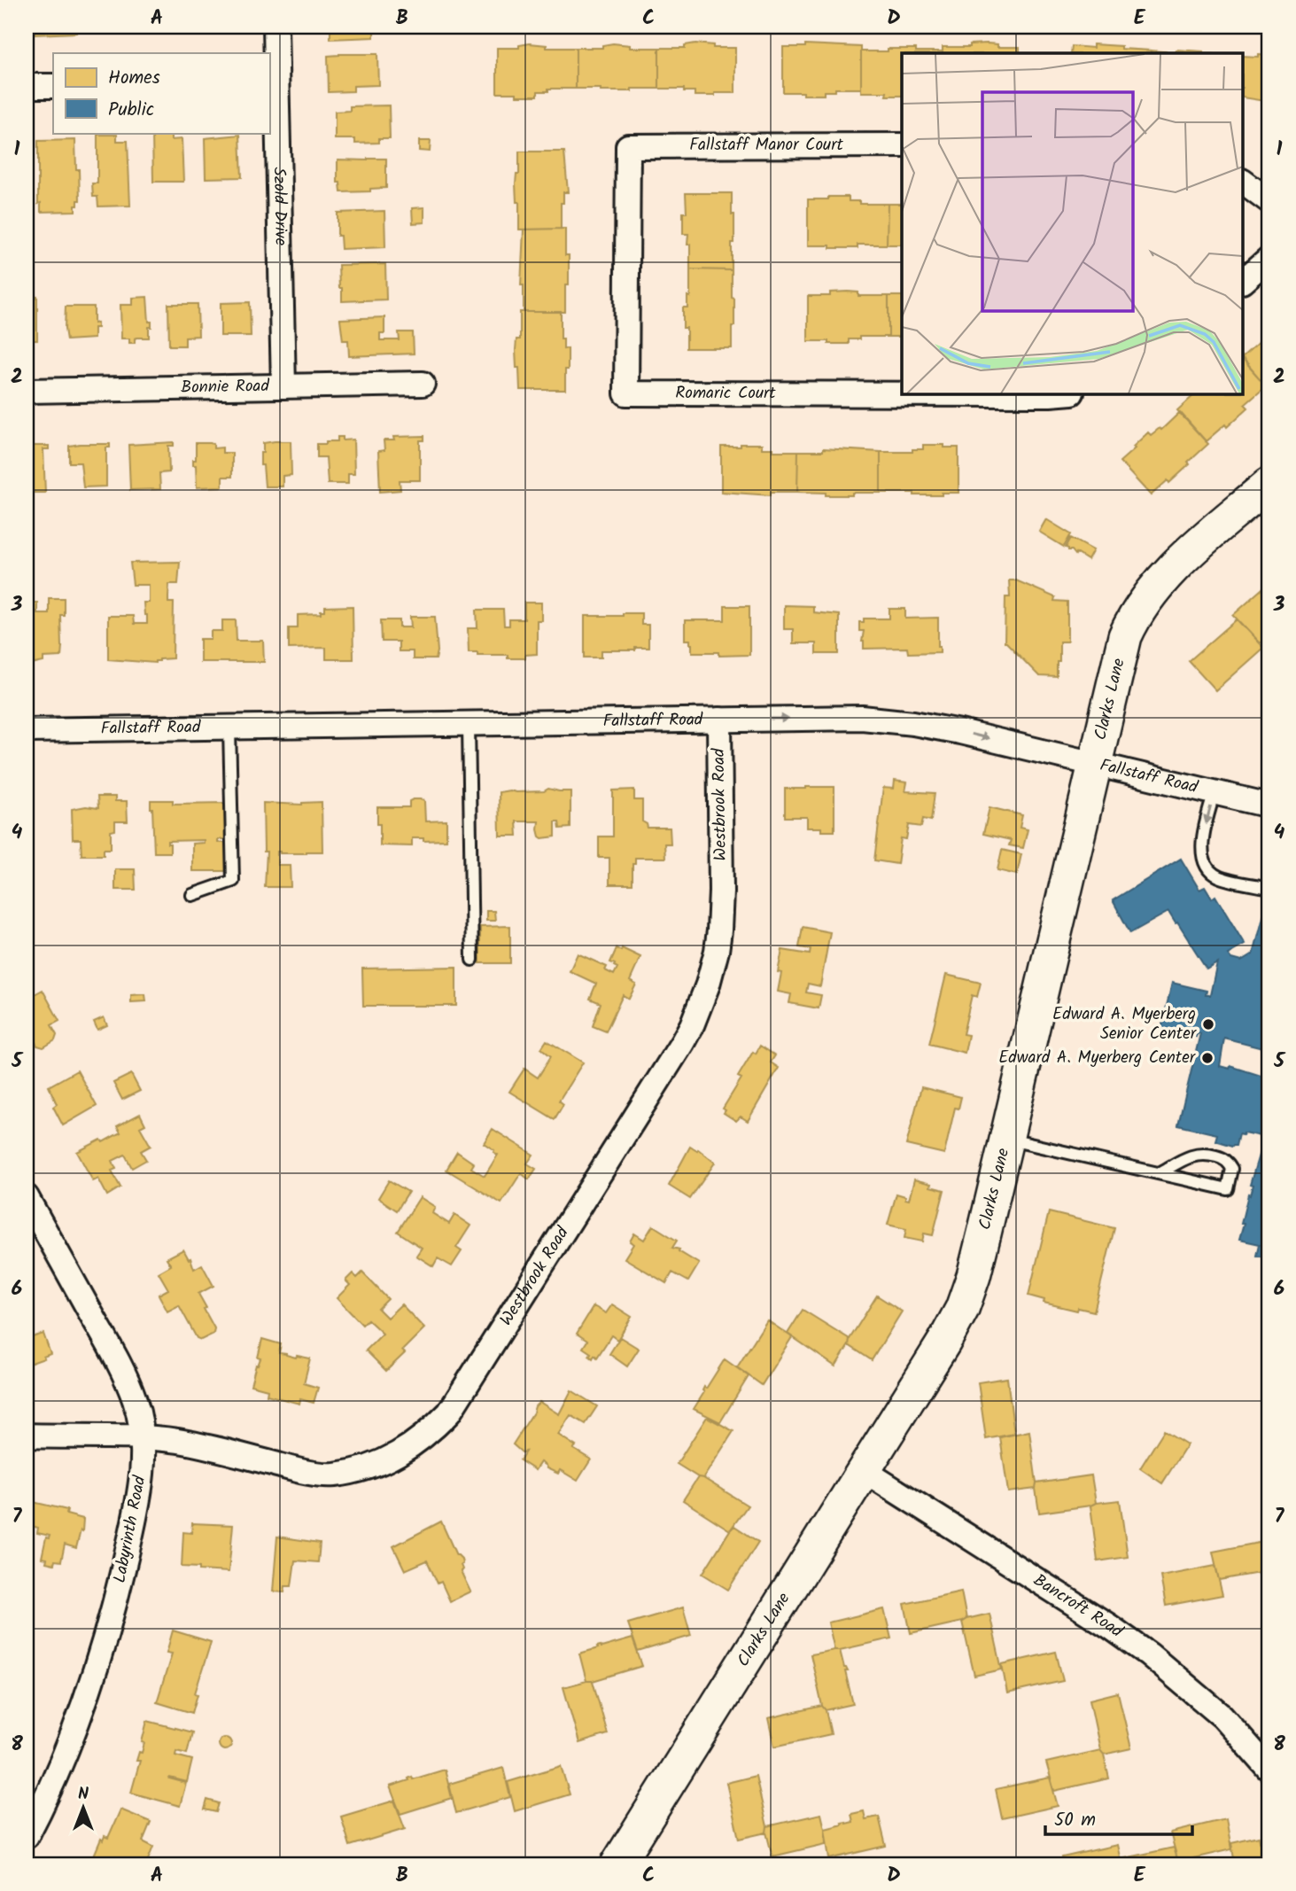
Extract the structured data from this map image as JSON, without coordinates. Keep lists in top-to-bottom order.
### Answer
{
  "streets": {
    "street": [
      "Fallstaff Manor Court",
      "Szold Drive",
      "Bonnie Road",
      "Romaric Court",
      "Clarks Lane",
      "Fallstaff Road",
      "Westbrook Road",
      "Labyrinth Road",
      "Bancroft Road"
    ]
  },
  "crossings": [
    ["Fallstaff Manor Court", "Romaric Court"],
    ["Szold Drive", "Bonnie Road"],
    ["Clarks Lane", "Fallstaff Road"],
    ["Clarks Lane", "Bancroft Road"],
    ["Fallstaff Road", "Westbrook Road"],
    ["Westbrook Road", "Labyrinth Road"]
  ],
  "places": ["Edward A. Myerberg Senior Center", "Edward A. Myerberg Center"],
  "legend": ["Homes", "Public"],
  "scale_bar": "50 m",
  "north": "top",
  "grid": {
    "columns": [
      "A",
      "B",
      "C",
      "D",
      "E"
    ],
    "rows": [
      "1",
      "2",
      "3",
      "4",
      "5",
      "6",
      "7",
      "8"
    ]
  }
}
